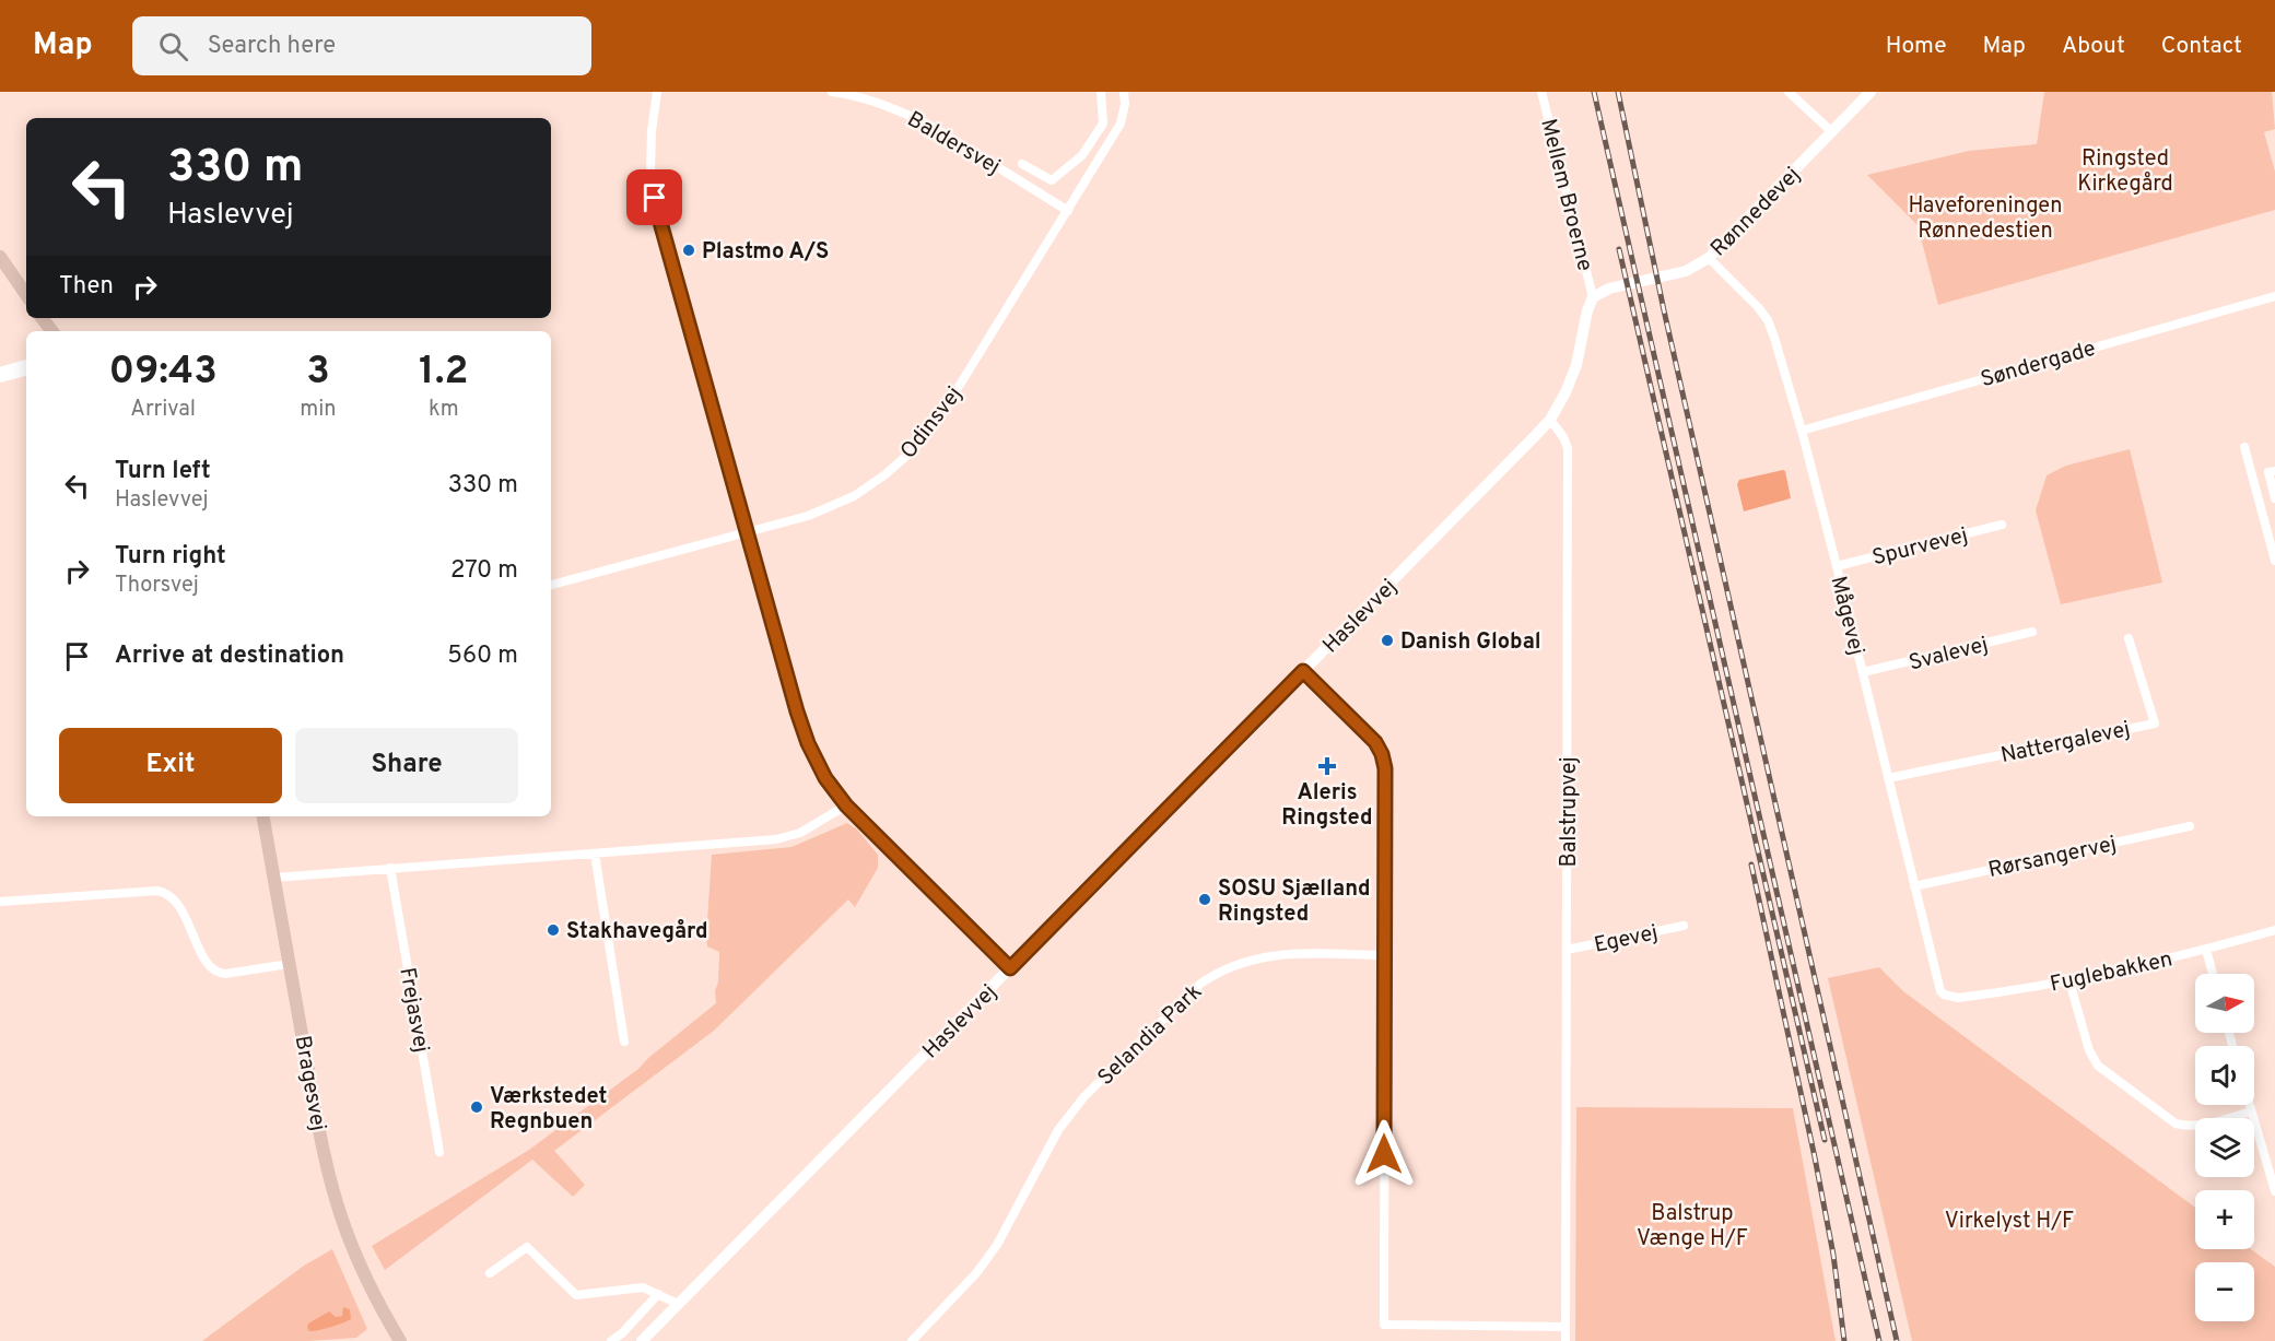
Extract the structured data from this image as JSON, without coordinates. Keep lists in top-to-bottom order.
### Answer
{
  "streets": {
    "main road": ["Bragesvej"],
    "street": [
      "Baldersvej",
      "Mellem Broerne",
      "Rønnedevej",
      "Søndergade",
      "Odinsvej",
      "Spurvevej",
      "Haslevvej",
      "Mågevej",
      "Svalevej",
      "Nattergalevej",
      "Balstrupvej",
      "Rørsangervej",
      "Egevej",
      "Fuglebakken",
      "Frejasvej",
      "Selandia Park"
    ]
  },
  "crossings": [
    ["Baldersvej", "Odinsvej"],
    ["Mellem Broerne", "Rønnedevej"],
    ["Rønnedevej", "Mågevej"],
    ["Søndergade", "Mågevej"],
    ["Spurvevej", "Mågevej"],
    ["Haslevvej", "Balstrupvej"],
    ["Mågevej", "Svalevej"],
    ["Mågevej", "Nattergalevej"],
    ["Mågevej", "Rørsangervej"],
    ["Mågevej", "Fuglebakken"],
    ["Balstrupvej", "Egevej"]
  ],
  "parks": [
    "Ringsted Kirkegård",
    "Haveforeningen Rønnedestien",
    "Balstrup Vænge H/F",
    "Virkelyst H/F"
  ],
  "places": {
    "other": [
      "Plastmo A/S",
      "Danish Global",
      "SOSU Sjælland Ringsted",
      "Stakhavegård",
      "Værkstedet Regnbuen"
    ],
    "health": ["Aleris Ringsted"]
  },
  "north": "right",
  "page": {
    "header": "Map",
    "search": "Search here",
    "nav": [
      "Home",
      "Map",
      "About",
      "Contact"
    ],
    "turn": ["330 m", "Haslevvej"],
    "then": "Then",
    "eta": [
      "09:43",
      "Arrival",
      "3",
      "min",
      "1.2",
      "km"
    ],
    "list": [
      {
        "name": "Turn left",
        "note": "Haslevvej",
        "value": "330 m"
      },
      {
        "name": "Turn right",
        "note": "Thorsvej",
        "value": "270 m"
      },
      {
        "name": "Arrive at destination",
        "value": "560 m"
      }
    ],
    "buttons": ["Exit", "Share"],
    "map_buttons": ["+", "−"]
  }
}
